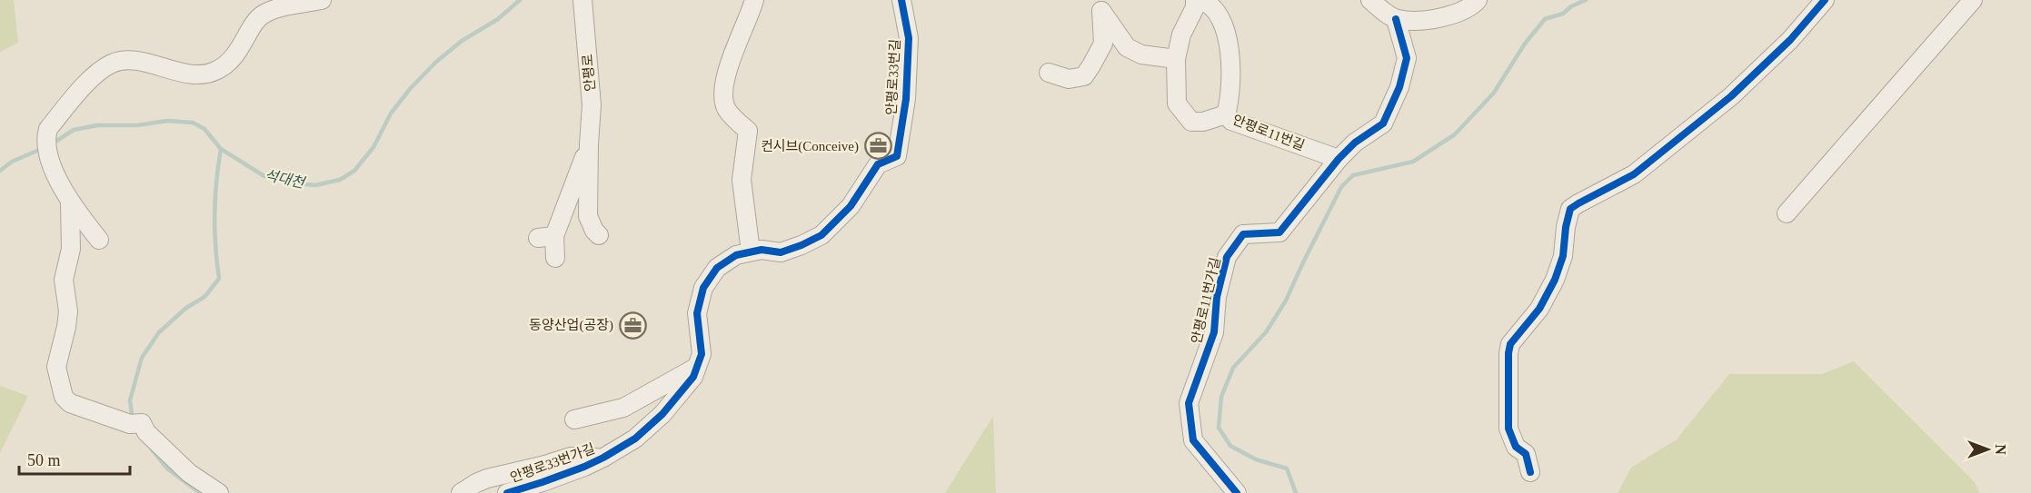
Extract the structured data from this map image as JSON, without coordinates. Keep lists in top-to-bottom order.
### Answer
{
  "streets": {
    "street": [
      "안평로",
      "안평로33번길",
      "안평로11번길",
      "안평로11번가길",
      "안평로33번가길"
    ]
  },
  "crossings": [
    ["안평로33번길", "안평로33번가길"],
    ["안평로11번길", "안평로11번가길"]
  ],
  "water": ["석대천"],
  "places": {
    "office": ["컨시브(Conceive)", "동양산업(공장)"]
  },
  "scale_bar": "50 m",
  "north": "right"
}
